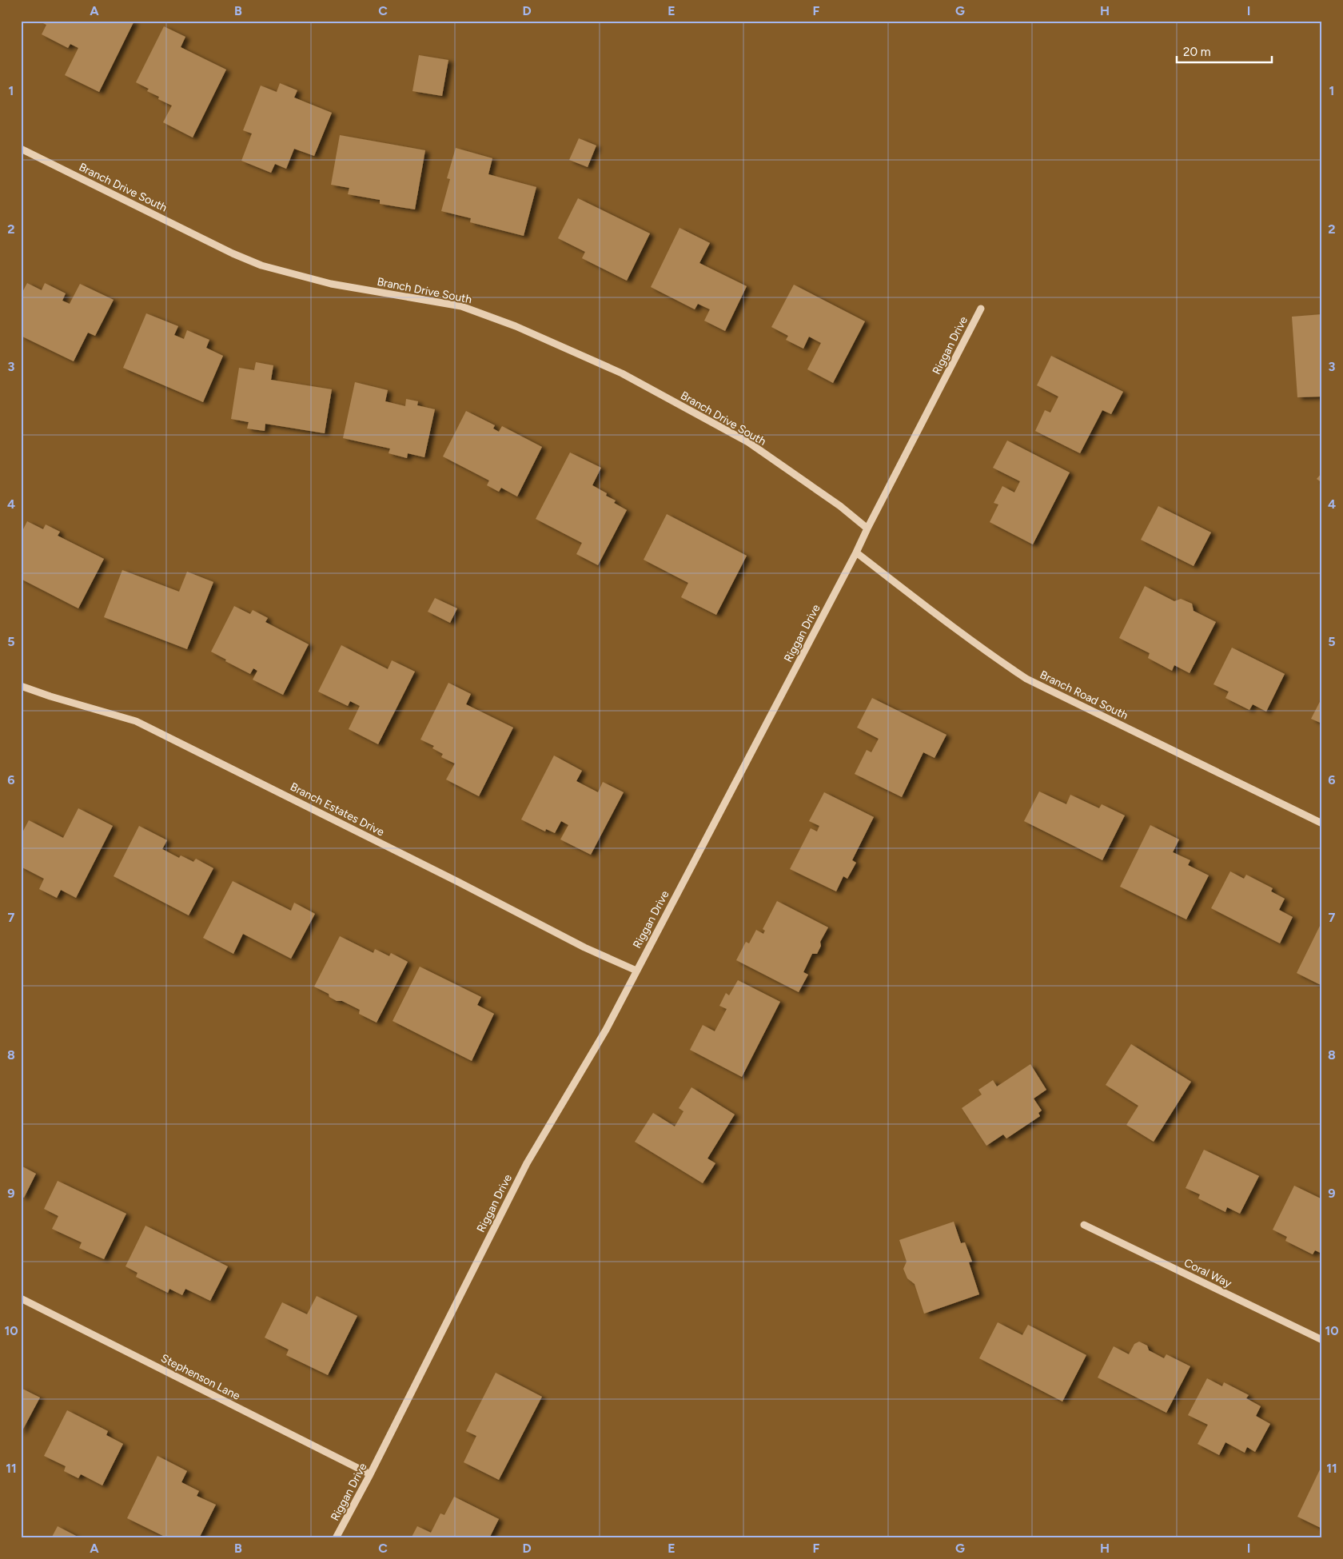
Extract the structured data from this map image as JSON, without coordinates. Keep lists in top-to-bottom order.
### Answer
{
  "streets": {
    "street": [
      "Branch Drive South",
      "Riggan Drive",
      "Branch Road South",
      "Branch Estates Drive",
      "Coral Way",
      "Stephenson Lane"
    ]
  },
  "crossings": [
    ["Branch Drive South", "Riggan Drive"],
    ["Riggan Drive", "Branch Road South"],
    ["Riggan Drive", "Branch Estates Drive"],
    ["Riggan Drive", "Stephenson Lane"]
  ],
  "scale_bar": "20 m",
  "grid": {
    "columns": [
      "A",
      "B",
      "C",
      "D",
      "E",
      "F",
      "G",
      "H",
      "I"
    ],
    "rows": [
      "1",
      "2",
      "3",
      "4",
      "5",
      "6",
      "7",
      "8",
      "9",
      "10",
      "11"
    ]
  }
}
